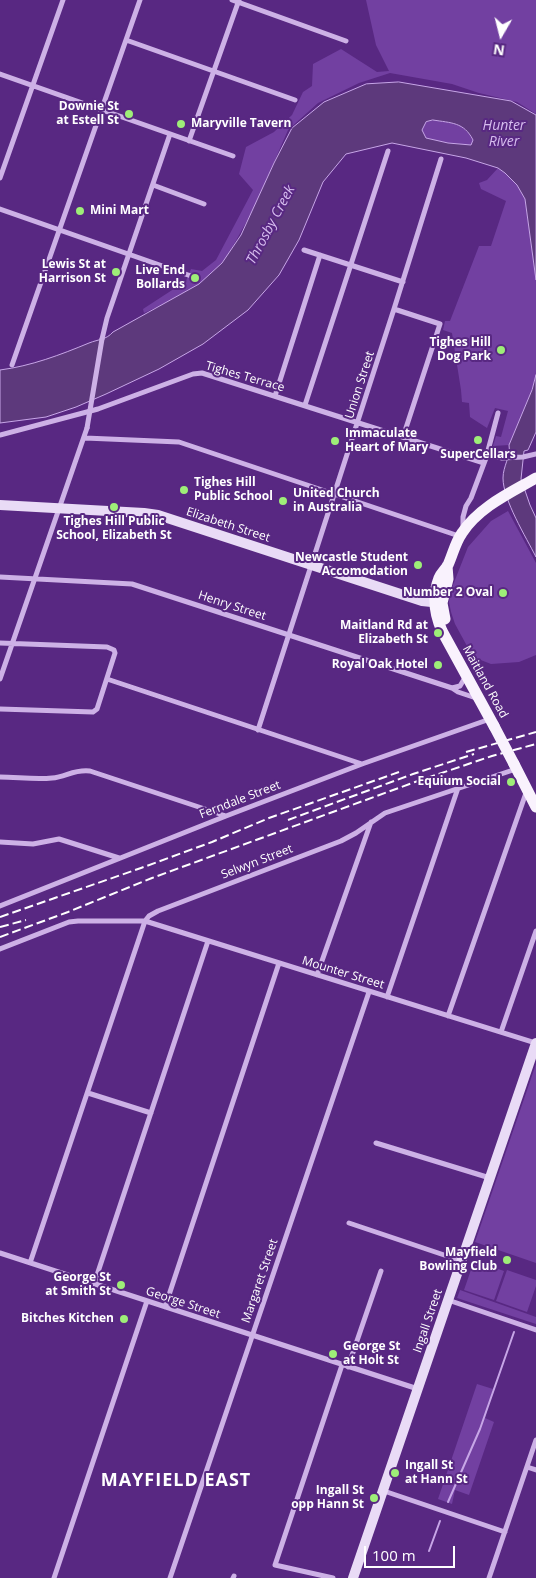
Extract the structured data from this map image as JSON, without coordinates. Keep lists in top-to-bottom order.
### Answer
{
  "streets": {
    "main road": ["Elizabeth Street", "Maitland Road", "Ingall Street"],
    "street": [
      "Tighes Terrace",
      "Union Street",
      "Henry Street",
      "Ferndale Street",
      "Selwyn Street",
      "Mounter Street",
      "Margaret Street",
      "George Street"
    ]
  },
  "crossings": [
    ["Tighes Terrace", "Union Street"],
    ["Union Street", "Elizabeth Street"],
    ["Union Street", "Henry Street"],
    ["Elizabeth Street", "Maitland Road"],
    ["Henry Street", "Maitland Road"],
    ["Maitland Road", "Ferndale Street"],
    ["Maitland Road", "Selwyn Street"],
    ["Selwyn Street", "Mounter Street"],
    ["Mounter Street", "Margaret Street"],
    ["Mounter Street", "Ingall Street"],
    ["Margaret Street", "George Street"],
    ["George Street", "Ingall Street"]
  ],
  "districts": ["MAYFIELD EAST"],
  "water": ["Hunter River", "Throsby Creek"],
  "places": [
    "Downie St at Estell St",
    "Maryville Tavern",
    "Mini Mart",
    "Lewis St at Harrison St",
    "Live End Bollards",
    "Tighes Hill Dog Park",
    "SuperCellars",
    "Immaculate Heart of Mary",
    "Tighes Hill Public School",
    "United Church in Australia",
    "Tighes Hill Public School, Elizabeth St",
    "Newcastle Student Accomodation",
    "Number 2 Oval",
    "Maitland Rd at Elizabeth St",
    "Royal Oak Hotel",
    "Equium Social",
    "Mayfield Bowling Club",
    "George St at Smith St",
    "Bitches Kitchen",
    "George St at Holt St",
    "Ingall St at Hann St",
    "Ingall St opp Hann St"
  ],
  "scale_bar": "100 m",
  "north": "bottom"
}
